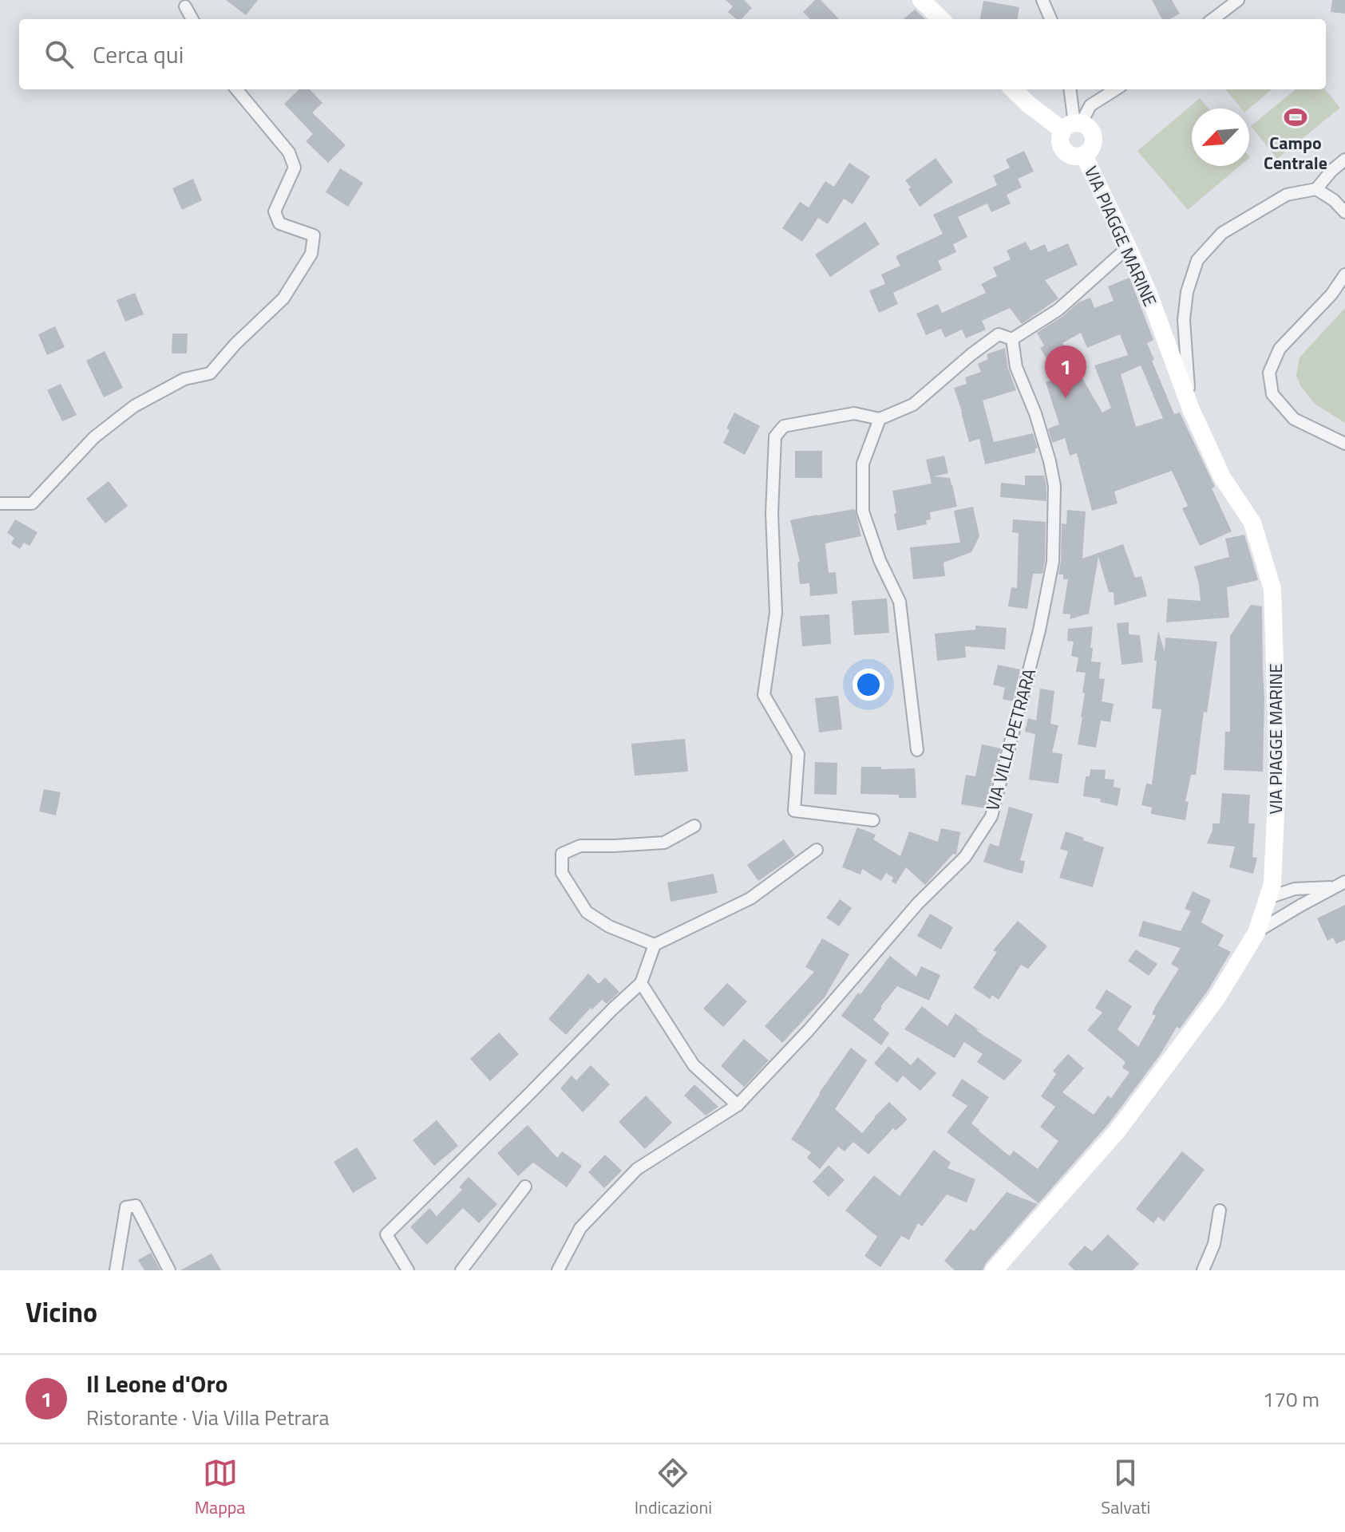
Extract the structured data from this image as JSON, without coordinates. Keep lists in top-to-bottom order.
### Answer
{
  "streets": {
    "street": ["VIA PIAGGE MARINE", "VIA VILLA PETRARA"]
  },
  "places": {
    "sports": ["Campo Centrale"]
  },
  "north": "bottom left",
  "page": {
    "search": "Cerca qui",
    "pins": "1",
    "heading": "Vicino",
    "list": [
      {
        "mark": "1",
        "name": "Il Leone d'Oro",
        "note": "Ristorante · Via Villa Petrara",
        "value": "170 m"
      }
    ],
    "nav": ["Mappa", "Indicazioni", "Salvati"]
  }
}
